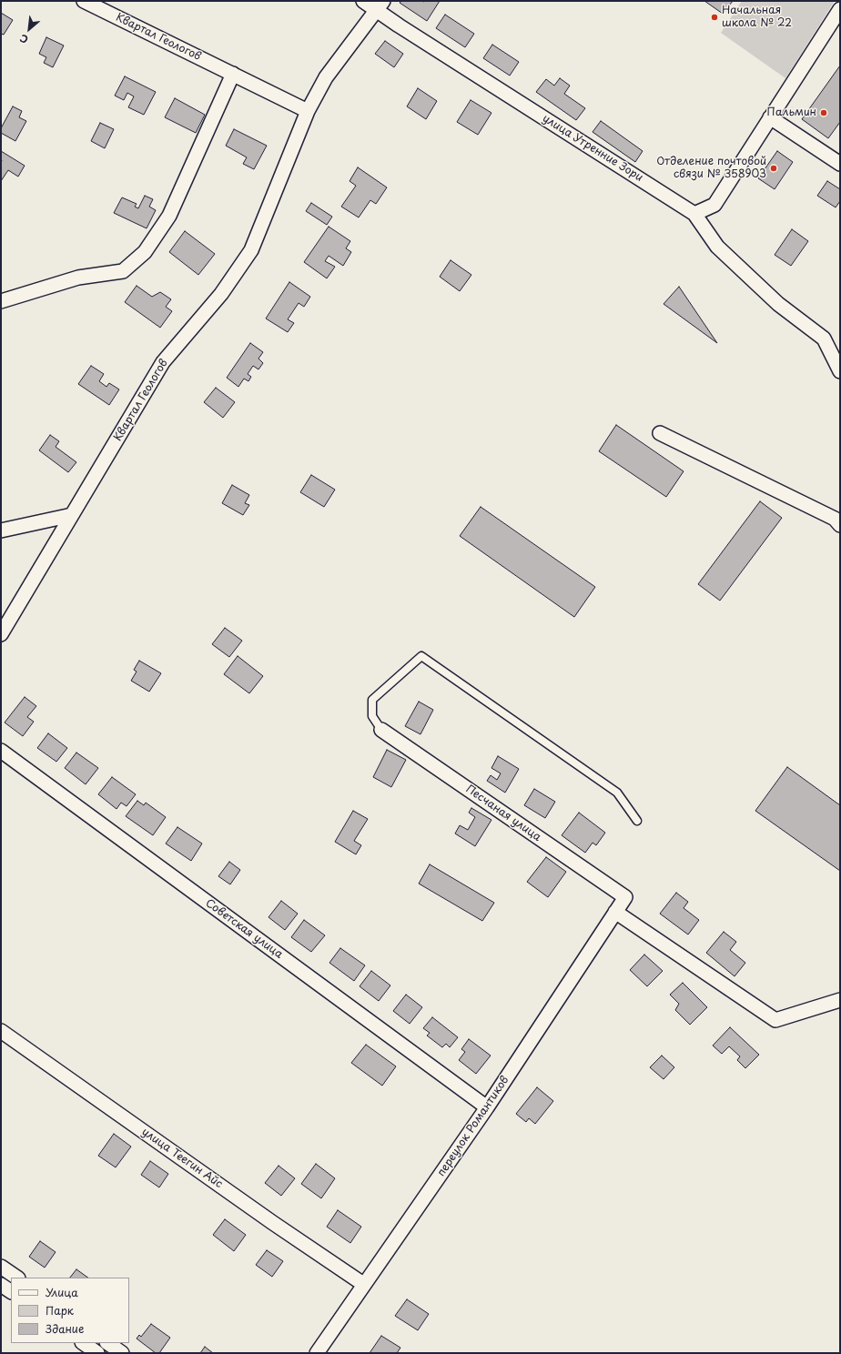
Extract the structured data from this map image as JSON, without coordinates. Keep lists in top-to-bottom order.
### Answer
{
  "streets": {
    "street": [
      "Квартал Геологов",
      "улица Утренние Зори",
      "Песчаная улица",
      "Советская улица",
      "переулок Романтиков",
      "улица Теегин Айс"
    ]
  },
  "crossings": [
    ["Квартал Геологов", "улица Утренние Зори"],
    ["Песчаная улица", "переулок Романтиков"],
    ["Советская улица", "переулок Романтиков"],
    ["переулок Романтиков", "улица Теегин Айс"]
  ],
  "places": ["Начальная школа № 22", "Пальмин", "Отделение почтовой связи № 358903"],
  "legend": ["Улица", "Парк", "Здание"],
  "north": "bottom left"
}
